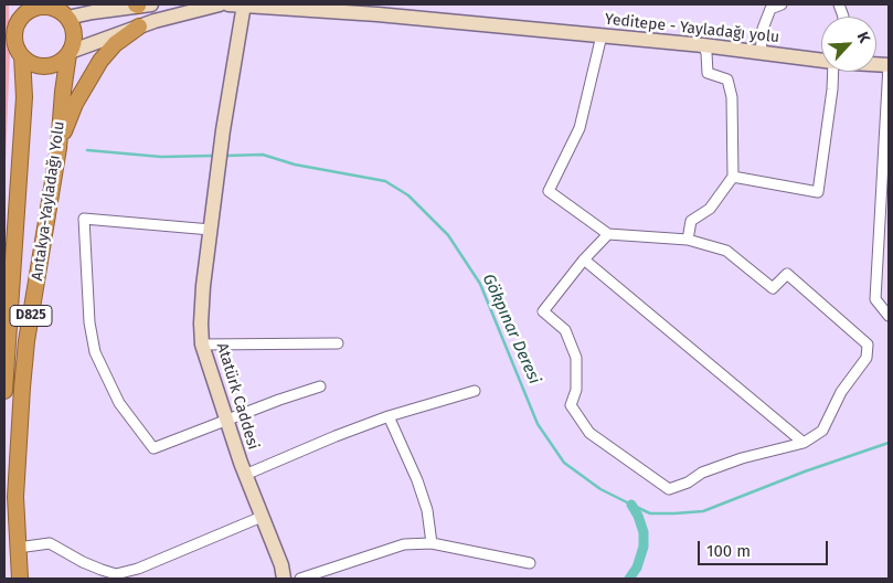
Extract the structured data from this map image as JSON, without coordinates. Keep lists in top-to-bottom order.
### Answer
{
  "streets": {
    "highway": ["Antakya-Yayladağı Yolu", "D825"],
    "main road": ["Yeditepe - Yayladağı yolu", "Atatürk Caddesi"]
  },
  "crossings": [
    ["Yeditepe - Yayladağı yolu", "Atatürk Caddesi"]
  ],
  "water": ["Gökpınar Deresi"],
  "scale_bar": "100 m",
  "north": "top right"
}
